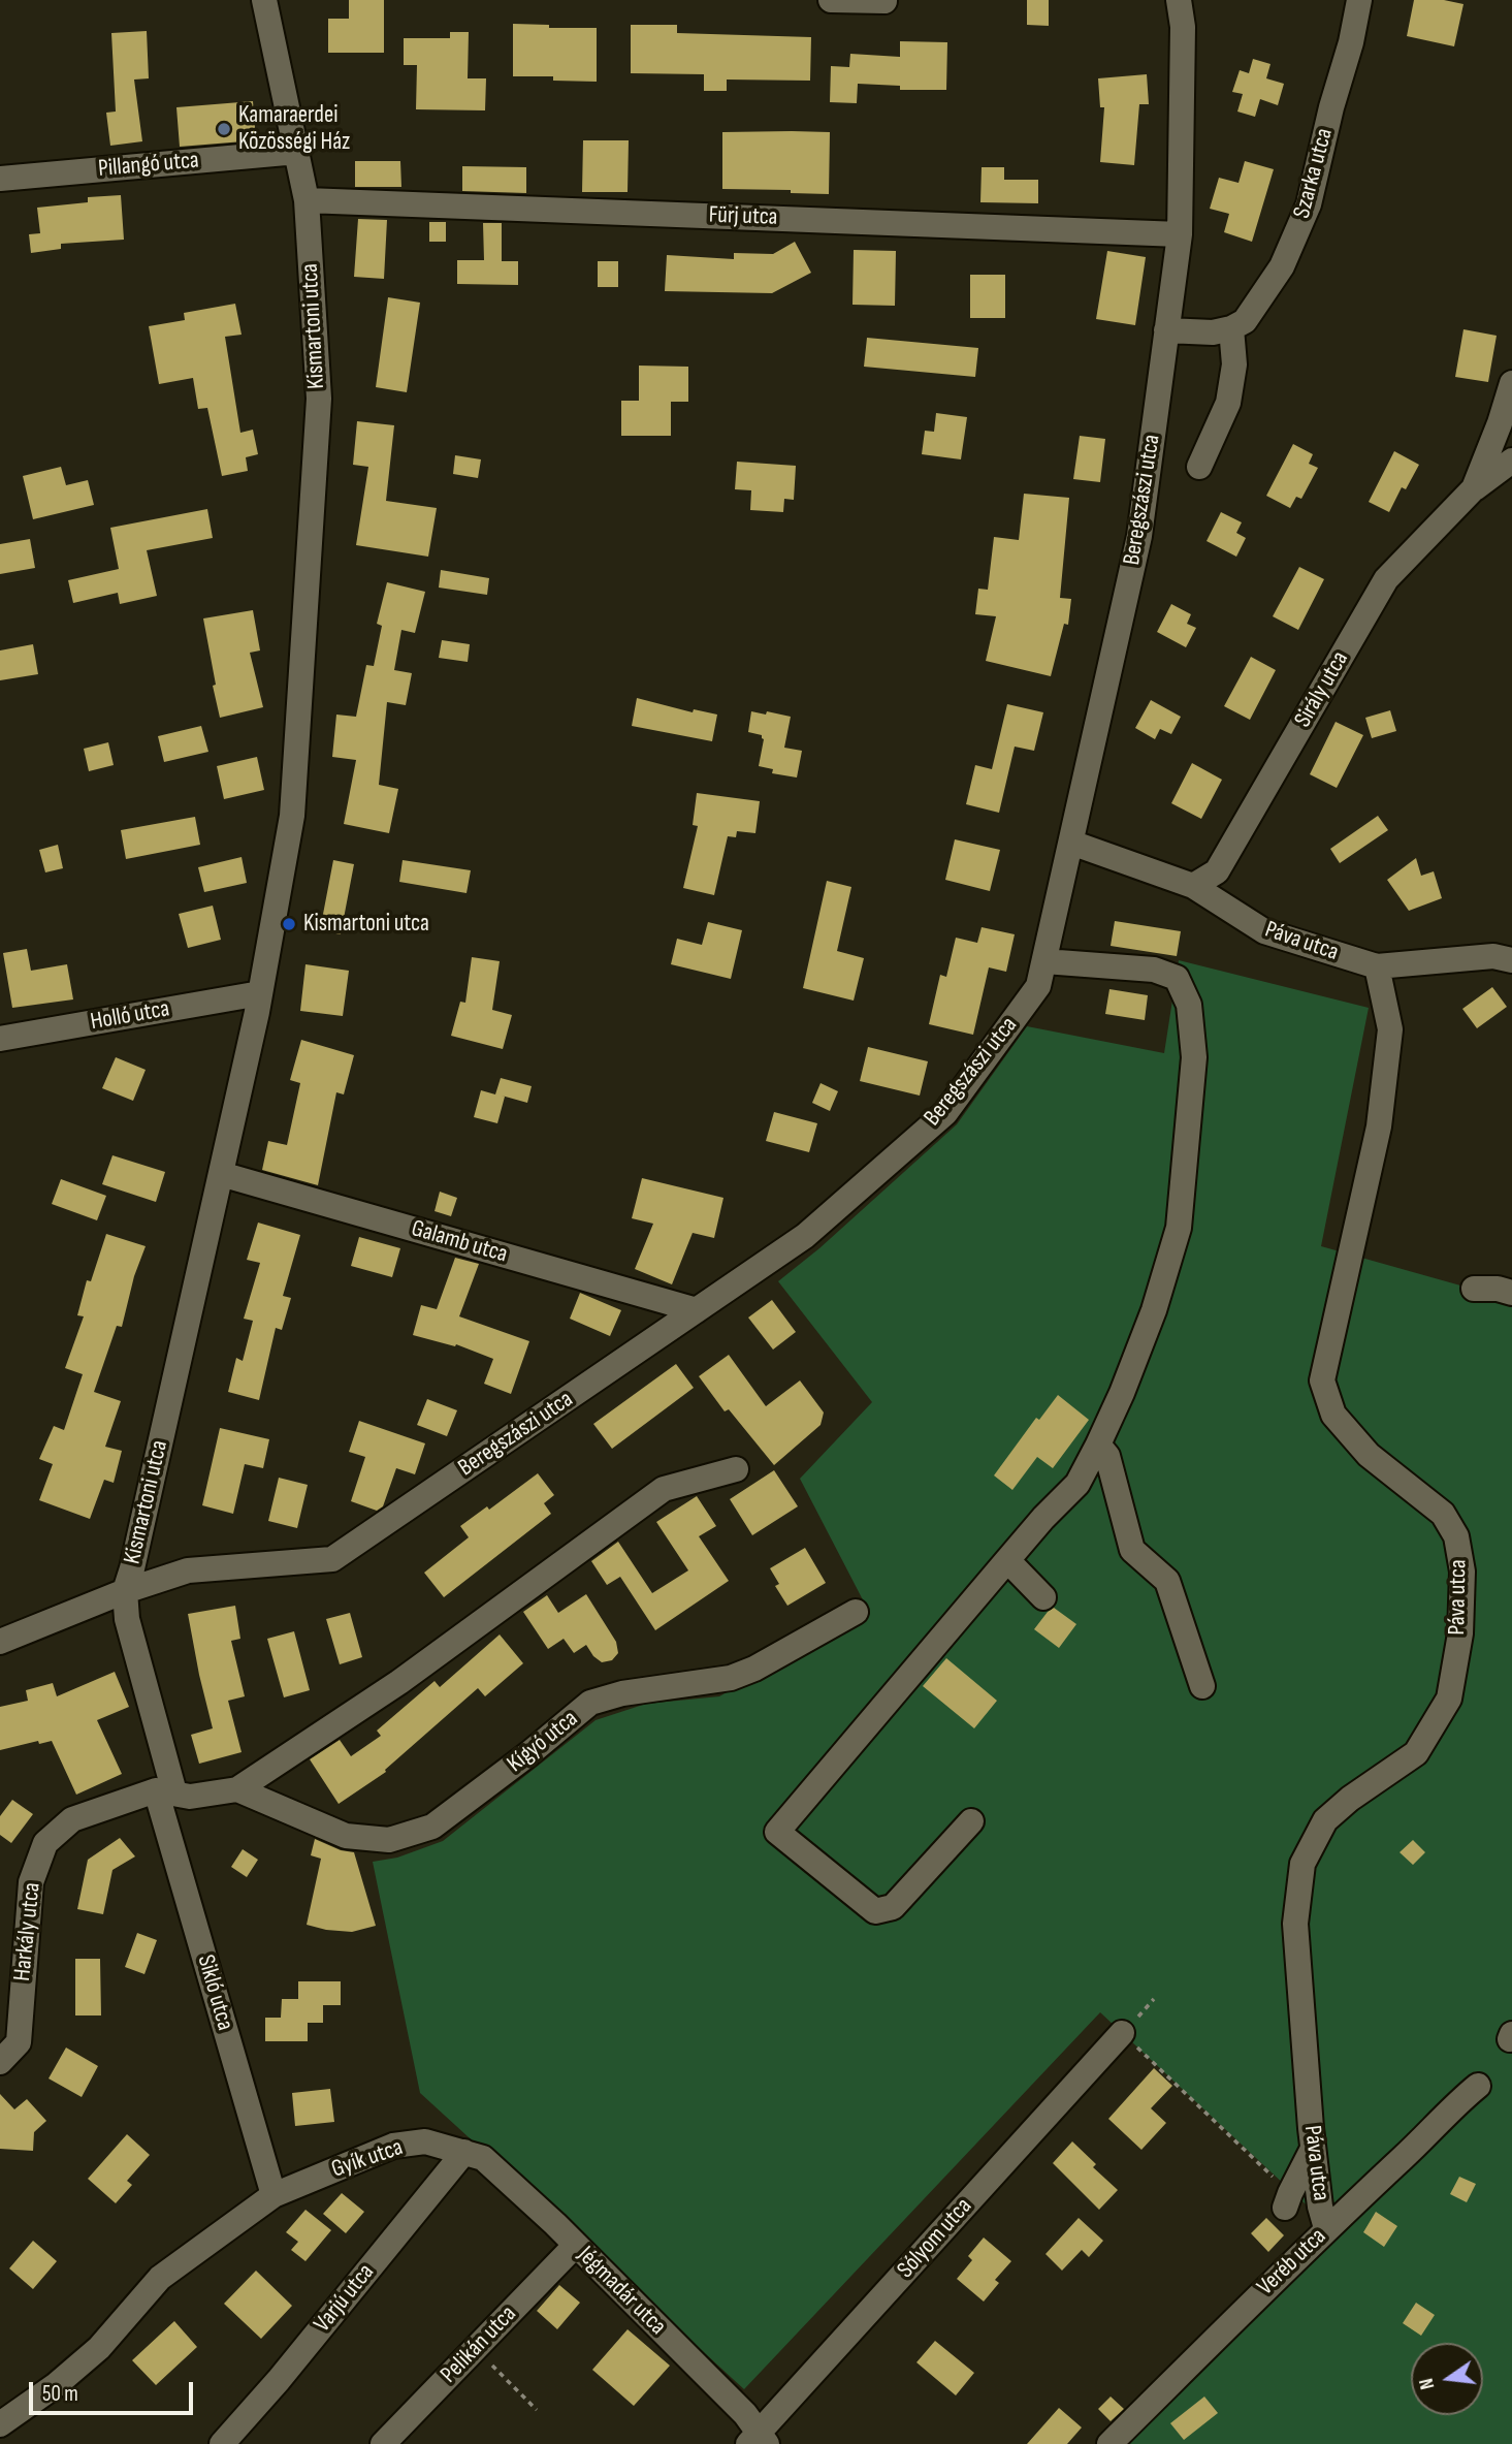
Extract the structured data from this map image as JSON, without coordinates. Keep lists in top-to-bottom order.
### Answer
{
  "streets": {
    "street": [
      "Pillangó utca",
      "Szarka utca",
      "Fürj utca",
      "Kismartoni utca",
      "Beregszászi utca",
      "Sirály utca",
      "Páva utca",
      "Holló utca",
      "Galamb utca",
      "Kígyó utca",
      "Harkály utca",
      "Sikló utca",
      "Gyík utca",
      "Sólyom utca",
      "Veréb utca",
      "Jégmadár utca",
      "Varjú utca",
      "Pelikán utca"
    ]
  },
  "crossings": [
    ["Pillangó utca", "Kismartoni utca"],
    ["Fürj utca", "Kismartoni utca"],
    ["Fürj utca", "Beregszászi utca"],
    ["Kismartoni utca", "Beregszászi utca"],
    ["Kismartoni utca", "Holló utca"],
    ["Kismartoni utca", "Galamb utca"],
    ["Beregszászi utca", "Galamb utca"],
    ["Sirály utca", "Páva utca"],
    ["Páva utca", "Veréb utca"],
    ["Harkály utca", "Sikló utca"],
    ["Sikló utca", "Gyík utca"],
    ["Gyík utca", "Jégmadár utca"],
    ["Gyík utca", "Varjú utca"],
    ["Sólyom utca", "Jégmadár utca"],
    ["Jégmadár utca", "Varjú utca"],
    ["Jégmadár utca", "Pelikán utca"]
  ],
  "places": ["Kamaraerdei Közösségi Ház", "Kismartoni utca"],
  "scale_bar": "50 m",
  "north": "left"
}
